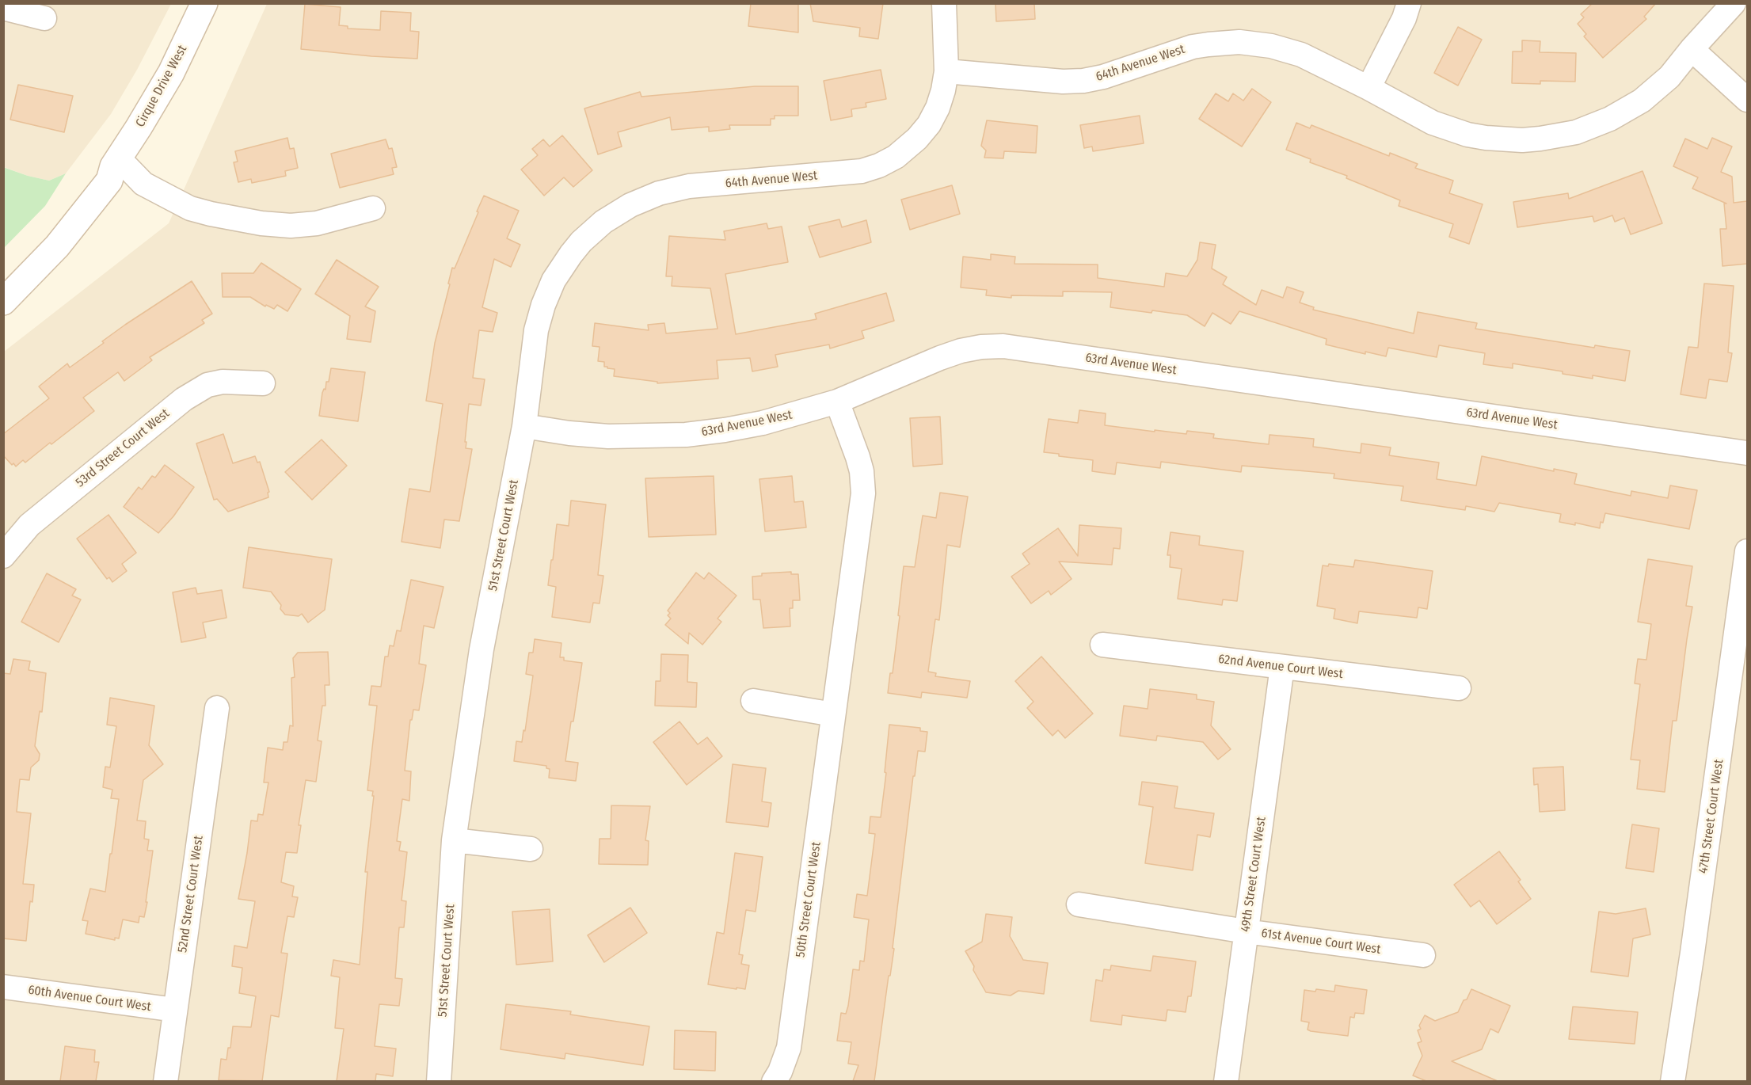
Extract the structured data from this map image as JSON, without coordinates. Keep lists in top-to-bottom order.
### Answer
{
  "streets": {
    "main road": ["Cirque Drive West"],
    "street": [
      "64th Avenue West",
      "63rd Avenue West",
      "53rd Street Court West",
      "51st Street Court West",
      "62nd Avenue Court West",
      "47th Street Court West",
      "49th Street Court West",
      "52nd Street Court West",
      "50th Street Court West",
      "61st Avenue Court West",
      "60th Avenue Court West"
    ]
  },
  "crossings": [
    ["64th Avenue West", "51st Street Court West"],
    ["63rd Avenue West", "51st Street Court West"],
    ["63rd Avenue West", "50th Street Court West"],
    ["62nd Avenue Court West", "49th Street Court West"],
    ["49th Street Court West", "61st Avenue Court West"],
    ["52nd Street Court West", "60th Avenue Court West"]
  ]
}
